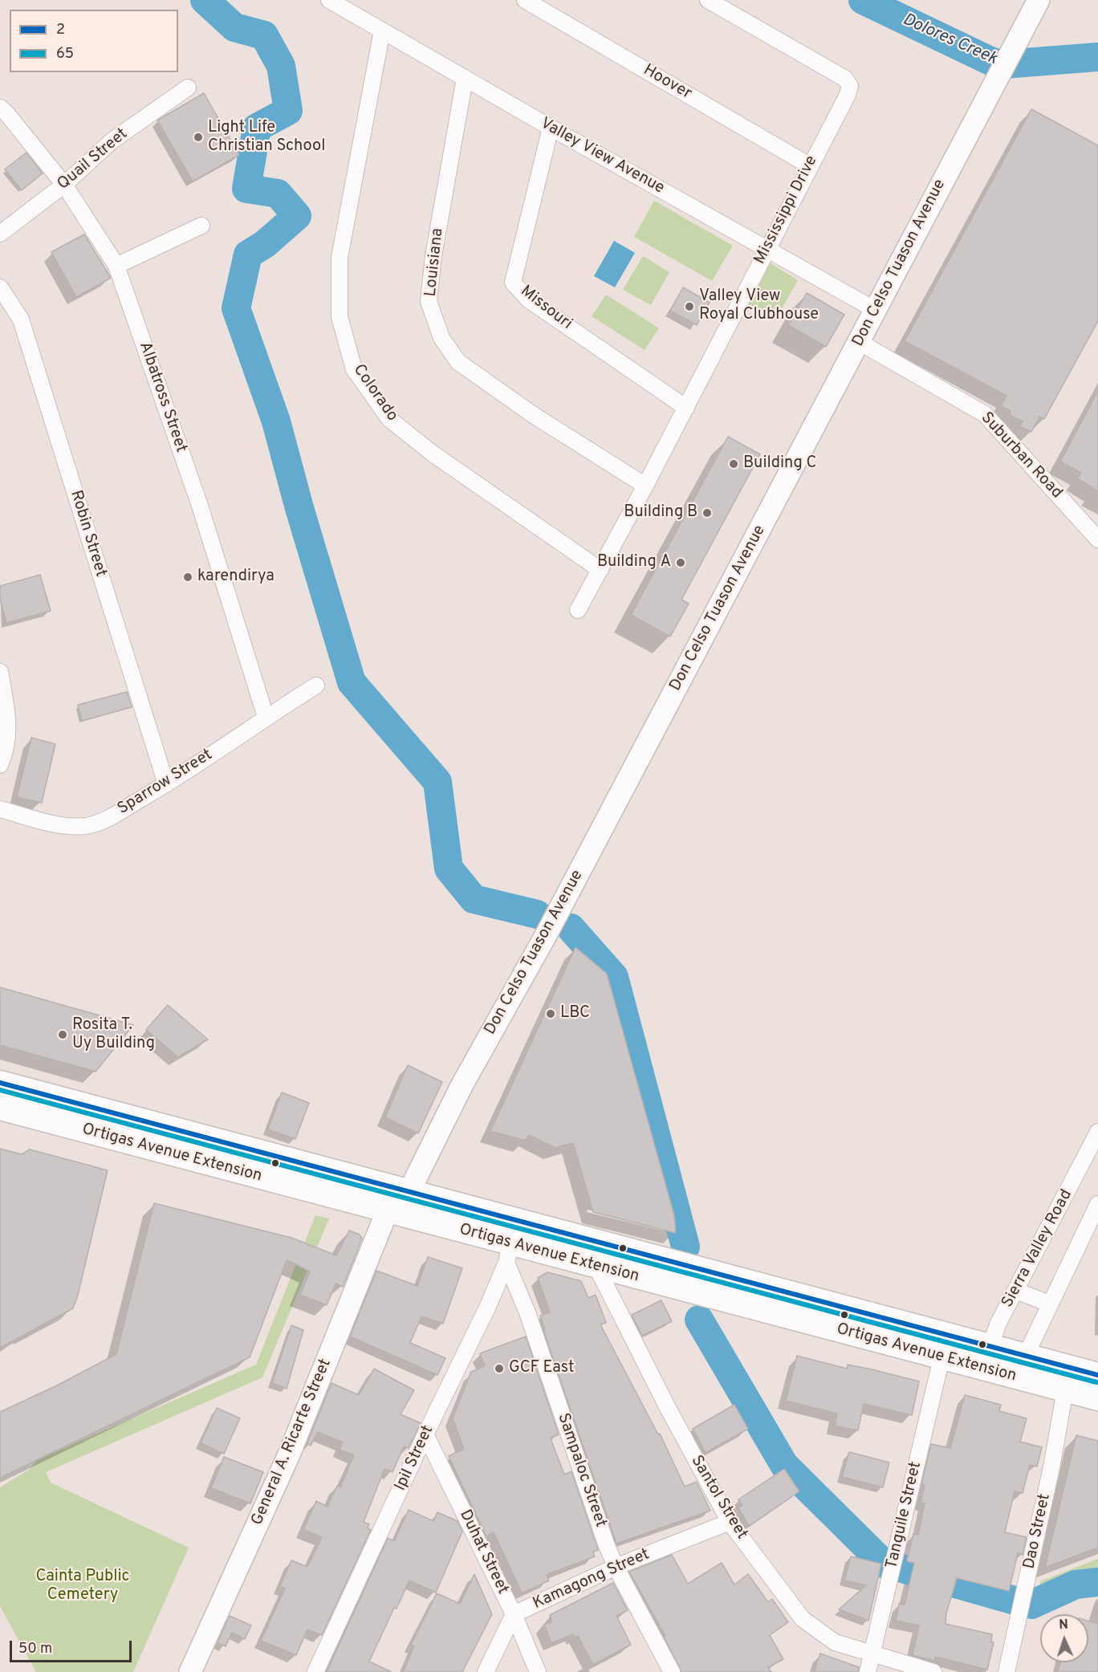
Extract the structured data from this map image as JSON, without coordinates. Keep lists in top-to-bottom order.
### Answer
{
  "streets": {
    "main road": ["Ortigas Avenue Extension"],
    "street": [
      "Hoover",
      "Valley View Avenue",
      "Quail Street",
      "Mississippi Drive",
      "Louisiana",
      "Don Celso Tuason Avenue",
      "Missouri",
      "Colorado",
      "Albatross Street",
      "Suburban Road",
      "Robin Street",
      "Sparrow Street",
      "Sierra Valley Road",
      "General A. Ricarte Street",
      "Ipil Street",
      "Sampaloc Street",
      "Santol Street",
      "Tanguile Street",
      "Dao Street",
      "Duhat Street",
      "Kamagong Street"
    ]
  },
  "crossings": [
    ["Hoover", "Mississippi Drive"],
    ["Valley View Avenue", "Mississippi Drive"],
    ["Valley View Avenue", "Louisiana"],
    ["Valley View Avenue", "Don Celso Tuason Avenue"],
    ["Valley View Avenue", "Missouri"],
    ["Valley View Avenue", "Colorado"],
    ["Quail Street", "Albatross Street"],
    ["Mississippi Drive", "Louisiana"],
    ["Mississippi Drive", "Missouri"],
    ["Mississippi Drive", "Colorado"],
    ["Don Celso Tuason Avenue", "Suburban Road"],
    ["Don Celso Tuason Avenue", "Ortigas Avenue Extension"],
    ["Don Celso Tuason Avenue", "General A. Ricarte Street"],
    ["Albatross Street", "Sparrow Street"],
    ["Robin Street", "Sparrow Street"],
    ["Ortigas Avenue Extension", "Sierra Valley Road"],
    ["Ortigas Avenue Extension", "General A. Ricarte Street"],
    ["Ortigas Avenue Extension", "Ipil Street"],
    ["Ortigas Avenue Extension", "Sampaloc Street"],
    ["Ortigas Avenue Extension", "Santol Street"],
    ["Ortigas Avenue Extension", "Tanguile Street"],
    ["Ortigas Avenue Extension", "Dao Street"],
    ["Ipil Street", "Sampaloc Street"],
    ["Ipil Street", "Duhat Street"],
    ["Sampaloc Street", "Kamagong Street"],
    ["Santol Street", "Tanguile Street"],
    ["Santol Street", "Kamagong Street"],
    ["Duhat Street", "Kamagong Street"]
  ],
  "water": ["Dolores Creek"],
  "parks": ["Cainta Public Cemetery"],
  "places": [
    "Light Life Christian School",
    "Valley View Royal Clubhouse",
    "Building C",
    "Building B",
    "Building A",
    "karendirya",
    "LBC",
    "Rosita T. Uy Building",
    "GCF East"
  ],
  "lines": ["transit line 2", "transit line 65"],
  "legend": ["2", "65"],
  "scale_bar": "50 m",
  "north": "top"
}
